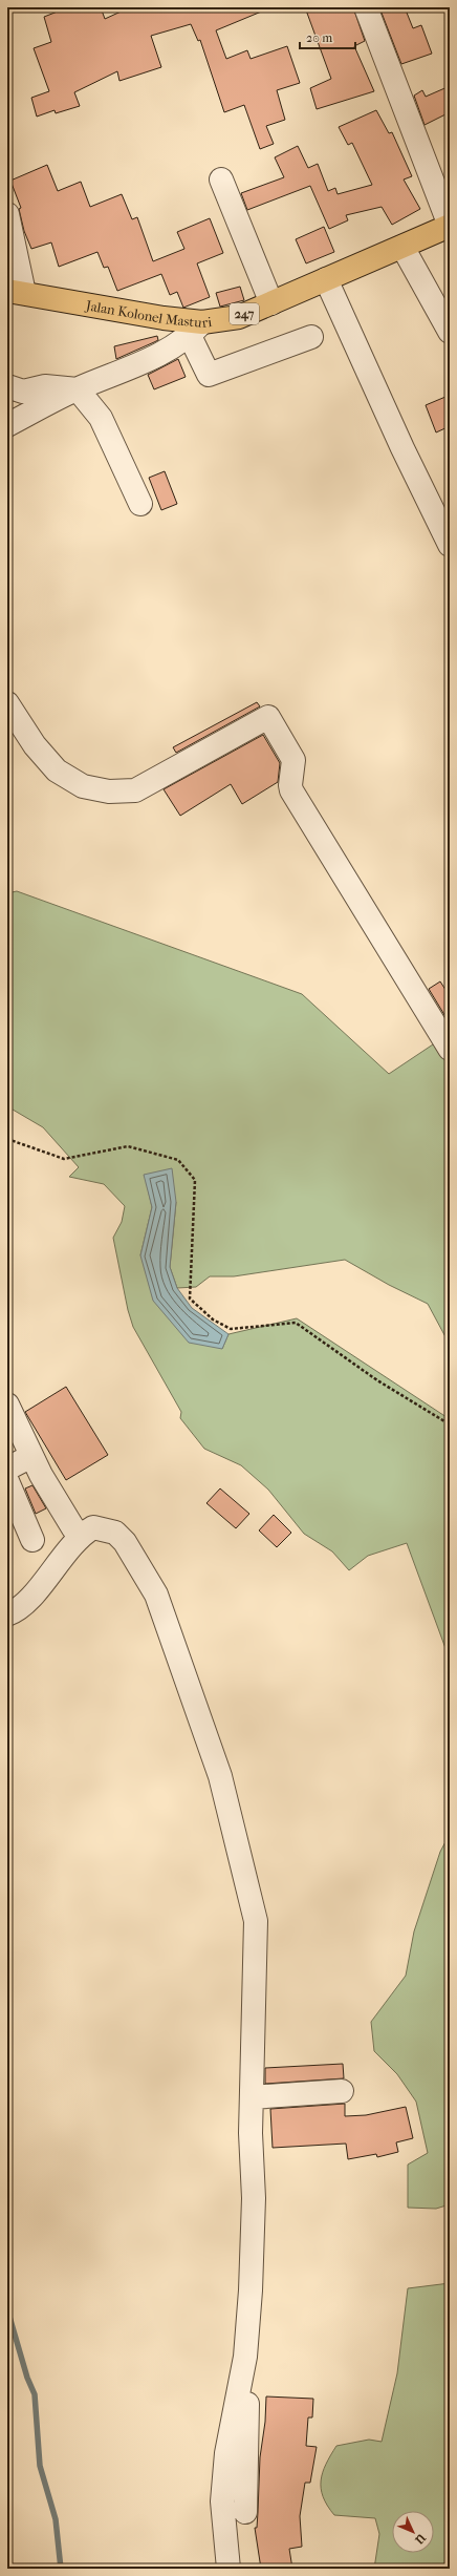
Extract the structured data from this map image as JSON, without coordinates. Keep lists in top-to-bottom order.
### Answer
{
  "streets": {
    "main road": ["Jalan Kolonel Masturi", "247"]
  },
  "scale_bar": "20 m",
  "north": "bottom right"
}
